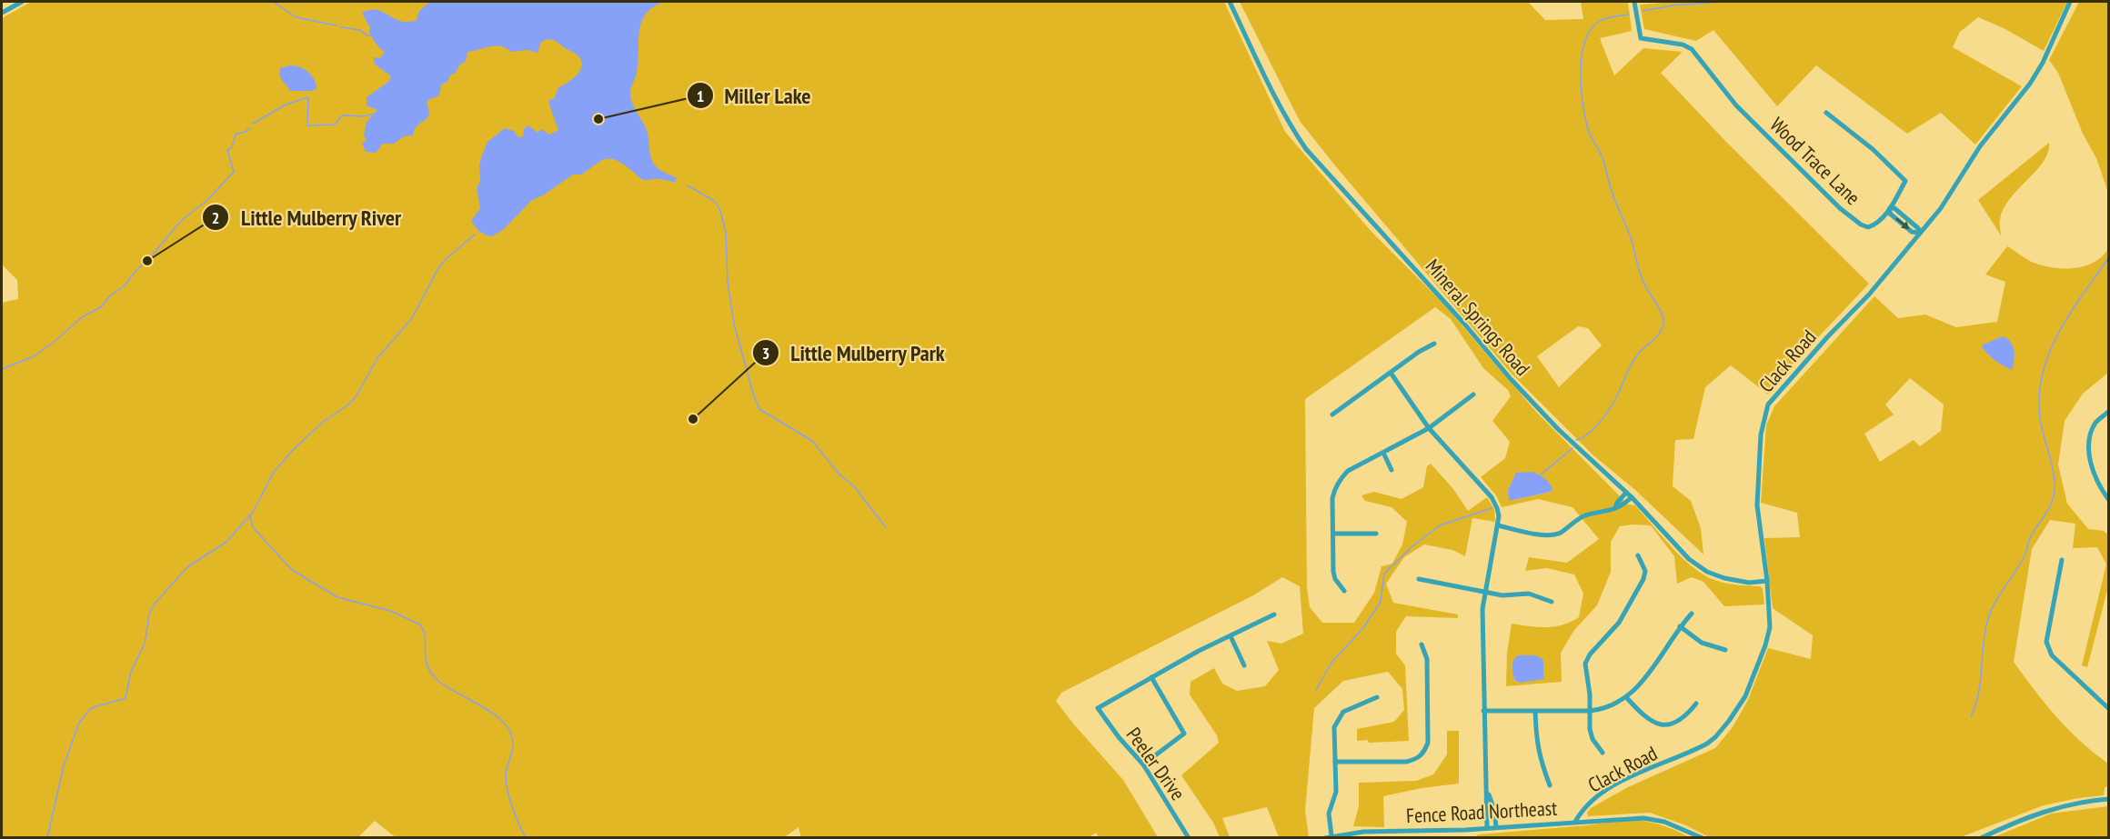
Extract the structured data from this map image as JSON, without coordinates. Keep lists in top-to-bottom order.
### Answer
{
  "streets": {
    "street": [
      "Wood Trace Lane",
      "Mineral Springs Road",
      "Clack Road",
      "Peeler Drive",
      "Fence Road Northeast"
    ]
  },
  "crossings": [
    ["Mineral Springs Road", "Clack Road"],
    ["Clack Road", "Fence Road Northeast"]
  ],
  "places": ["Miller Lake", "Little Mulberry River", "Little Mulberry Park"]
}
